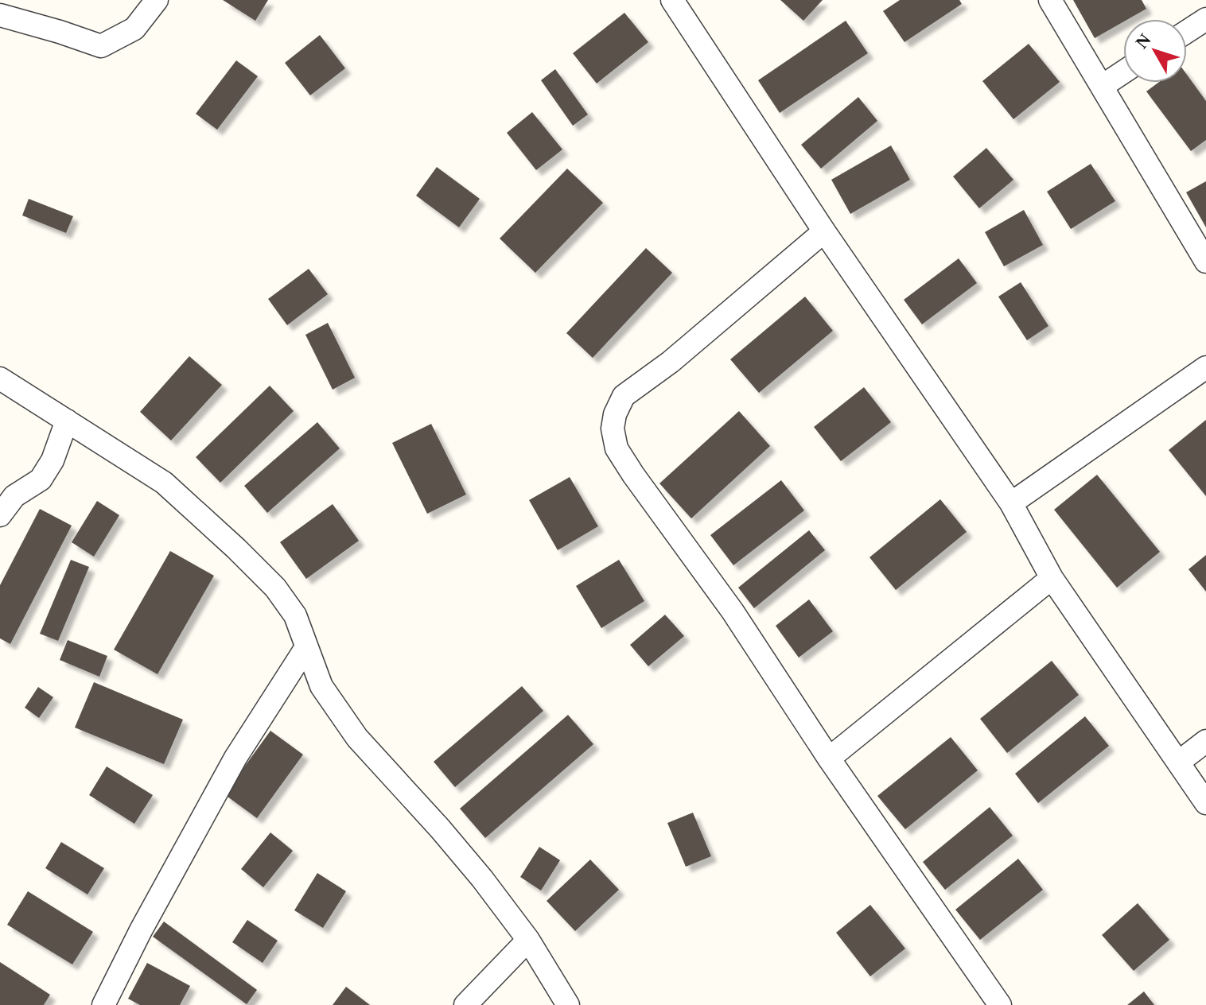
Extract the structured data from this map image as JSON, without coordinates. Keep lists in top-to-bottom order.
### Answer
{
  "north": "top left"
}
